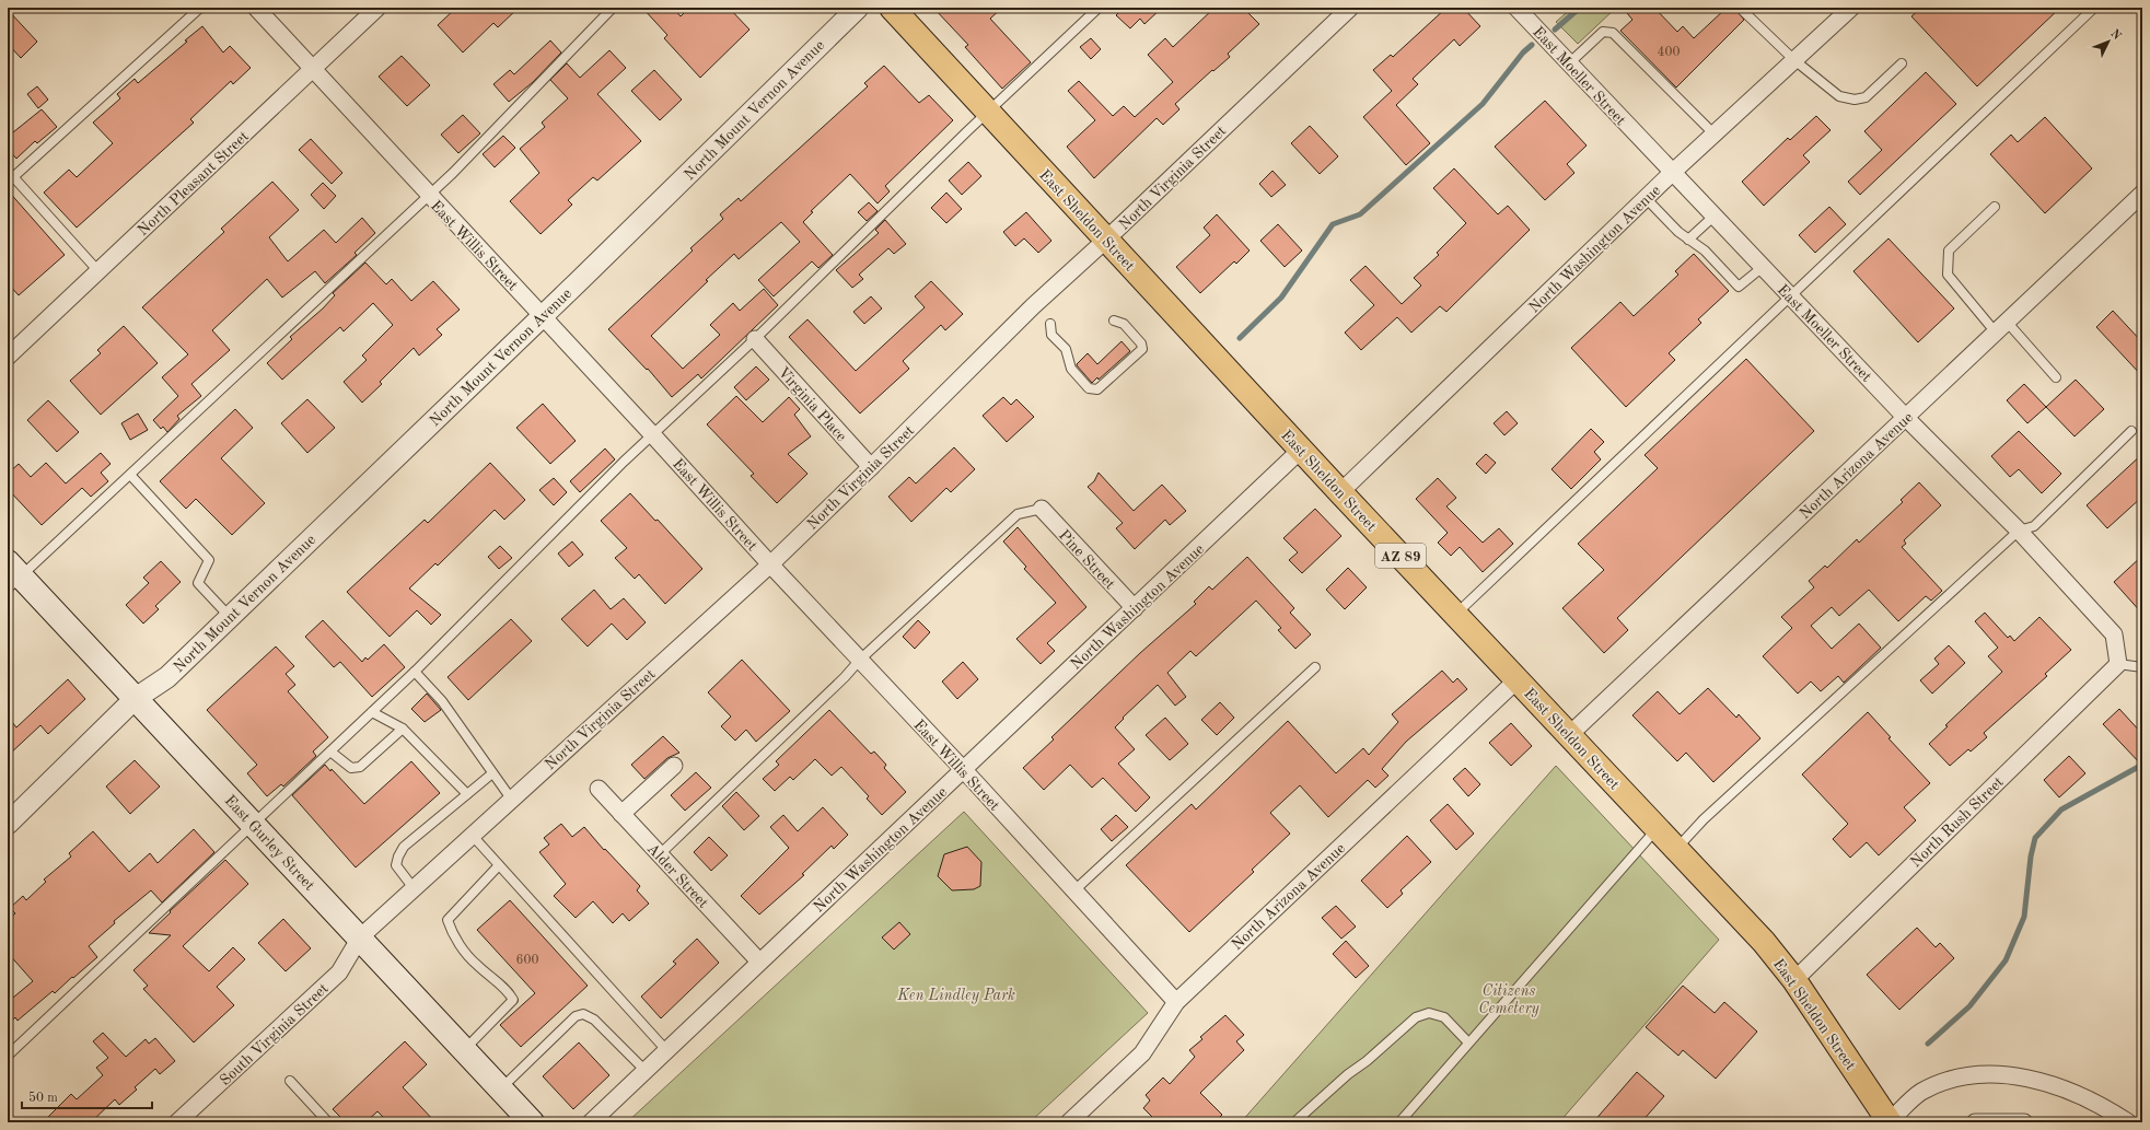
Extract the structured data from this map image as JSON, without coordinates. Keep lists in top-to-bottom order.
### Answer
{
  "streets": {
    "main road": ["East Sheldon Street", "AZ 89", "East Gurley Street"],
    "street": [
      "East Moeller Street",
      "North Mount Vernon Avenue",
      "North Virginia Street",
      "North Pleasant Street",
      "East Willis Street",
      "North Washington Avenue",
      "Virginia Place",
      "North Arizona Avenue",
      "Pine Street",
      "North Rush Street",
      "Alder Street",
      "South Virginia Street"
    ]
  },
  "crossings": [
    ["East Moeller Street", "North Washington Avenue"],
    ["East Moeller Street", "North Arizona Avenue"],
    ["East Moeller Street", "North Rush Street"],
    ["North Mount Vernon Avenue", "East Willis Street"],
    ["North Mount Vernon Avenue", "East Gurley Street"],
    ["North Virginia Street", "East Sheldon Street"],
    ["North Virginia Street", "East Willis Street"],
    ["North Virginia Street", "Virginia Place"],
    ["North Virginia Street", "East Gurley Street"],
    ["North Virginia Street", "South Virginia Street"],
    ["North Pleasant Street", "East Willis Street"],
    ["East Sheldon Street", "North Washington Avenue"],
    ["East Sheldon Street", "North Arizona Avenue"],
    ["East Sheldon Street", "North Rush Street"],
    ["East Willis Street", "North Washington Avenue"],
    ["East Willis Street", "North Arizona Avenue"],
    ["North Washington Avenue", "Pine Street"],
    ["North Washington Avenue", "Alder Street"],
    ["East Gurley Street", "South Virginia Street"]
  ],
  "parks": ["Citizens Cemetery", "Ken Lindley Park"],
  "house_numbers": ["400", "600"],
  "scale_bar": "50 m",
  "north": "top right"
}
